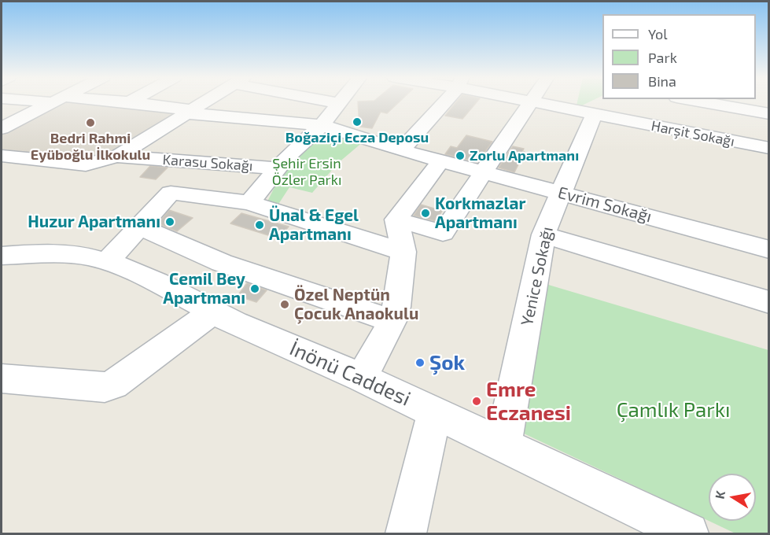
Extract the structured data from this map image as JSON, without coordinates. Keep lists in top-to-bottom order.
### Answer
{
  "streets": {
    "street": [
      "Harşit Sokağı",
      "Karasu Sokağı",
      "Evrim Sokağı",
      "Yenice Sokağı",
      "İnönü Caddesi"
    ]
  },
  "crossings": [
    ["Harşit Sokağı", "Yenice Sokağı"],
    ["Karasu Sokağı", "Evrim Sokağı"],
    ["Evrim Sokağı", "Yenice Sokağı"],
    ["Yenice Sokağı", "İnönü Caddesi"]
  ],
  "parks": ["Şehir Ersin Özler Parkı", "Çamlık Parkı"],
  "places": [
    "Boğaziçi Ecza Deposu",
    "Bedri Rahmi Eyüboğlu İlkokulu",
    "Zorlu Apartmanı",
    "Korkmazlar Apartmanı",
    "Huzur Apartmanı",
    "Ünal & Egel Apartmanı",
    "Cemil Bey Apartmanı",
    "Özel Neptün Çocuk Anaokulu",
    "Şok",
    "Emre Eczanesi"
  ],
  "legend": ["Yol", "Park", "Bina"],
  "north": "left"
}
